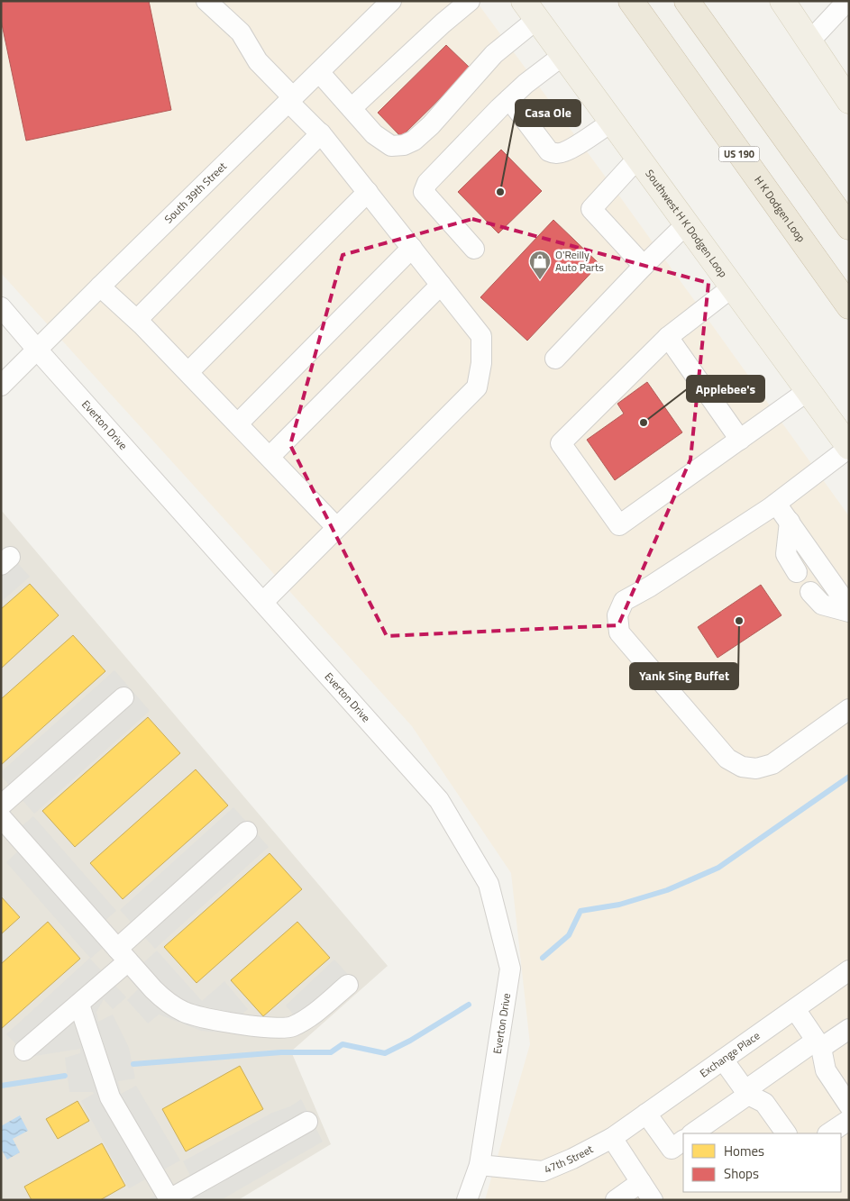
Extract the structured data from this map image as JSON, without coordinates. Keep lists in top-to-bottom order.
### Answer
{
  "streets": {
    "highway": ["US 190", "H K Dodgen Loop"],
    "main road": ["Southwest H K Dodgen Loop"],
    "street": [
      "South 39th Street",
      "Everton Drive",
      "Exchange Place",
      "47th Street"
    ]
  },
  "crossings": [
    ["South 39th Street", "Everton Drive"],
    ["Everton Drive", "47th Street"],
    ["Exchange Place", "47th Street"]
  ],
  "places": {
    "other": ["Casa Ole", "Applebee's", "Yank Sing Buffet"],
    "shop": ["O'Reilly Auto Parts"]
  },
  "legend": ["Homes", "Shops"]
}
